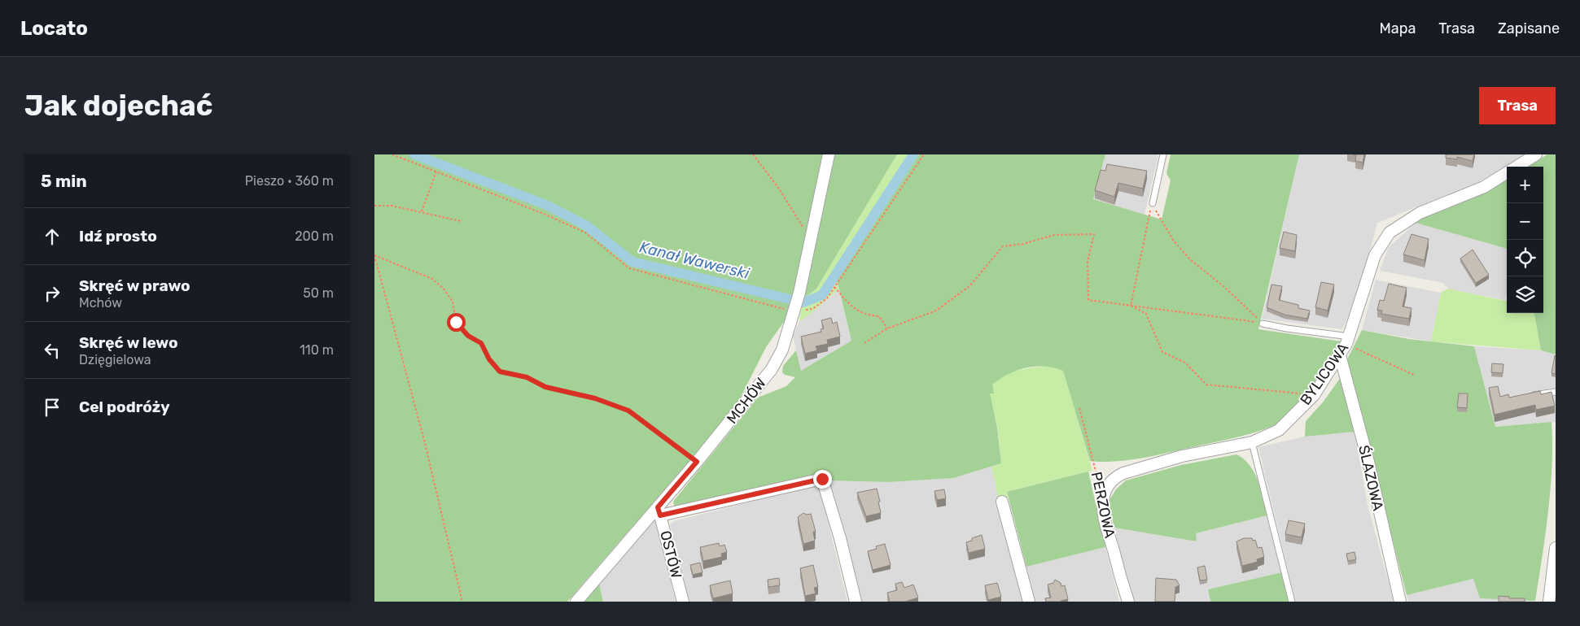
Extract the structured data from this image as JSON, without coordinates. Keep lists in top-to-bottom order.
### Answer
{
  "streets": {
    "street": [
      "BYLICOWA",
      "MCHÓW",
      "ŚLAZOWA",
      "PERZOWA",
      "OSTÓW"
    ]
  },
  "crossings": [
    ["BYLICOWA", "ŚLAZOWA"],
    ["BYLICOWA", "PERZOWA"],
    ["MCHÓW", "OSTÓW"]
  ],
  "water": ["Kanał Wawerski"],
  "page": {
    "header": "Locato",
    "nav": ["Mapa", "Trasa", "Zapisane"],
    "buttons": "Trasa",
    "title": "Jak dojechać",
    "heading": ["5 min", "Pieszo · 360 m"],
    "map_buttons": ["+", "−"],
    "list": [
      ["Idź prosto", "200 m"],
      ["Skręć w prawo", "Mchów", "50 m"],
      ["Skręć w lewo", "Dzięgielowa", "110 m"],
      "Cel podróży"
    ]
  }
}
